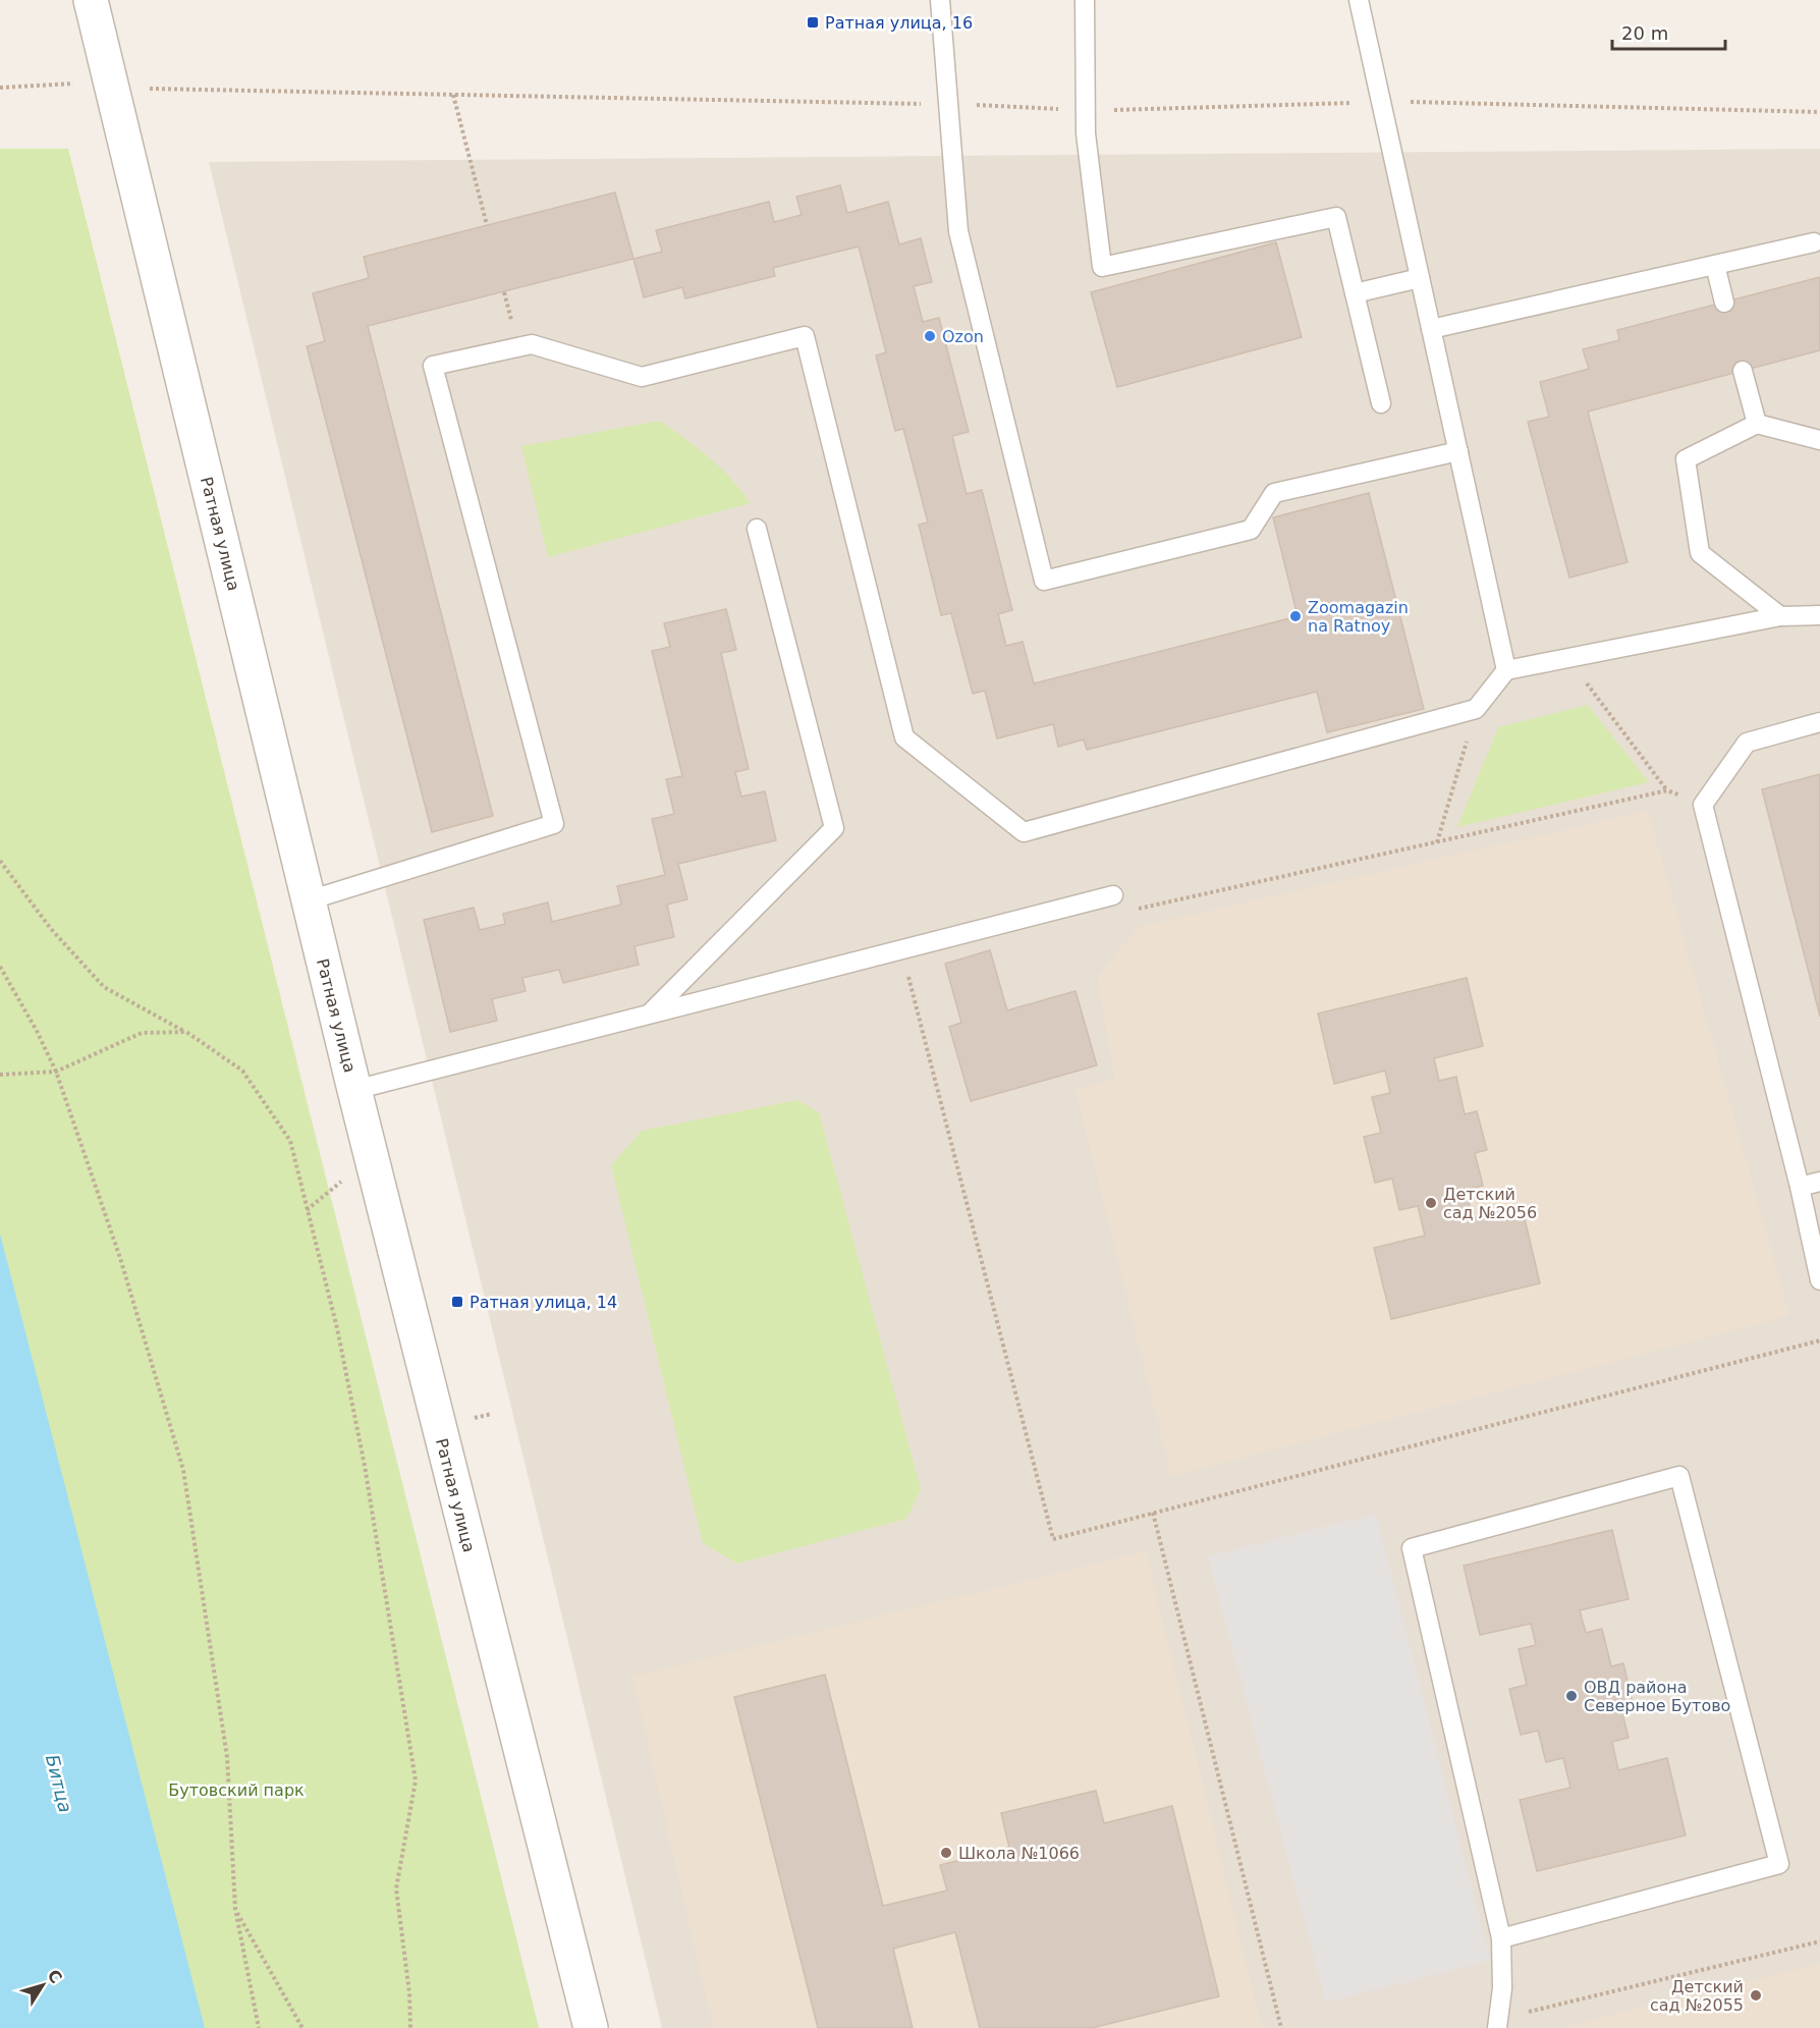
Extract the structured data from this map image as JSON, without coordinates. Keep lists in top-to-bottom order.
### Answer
{
  "streets": {
    "street": ["Ратная улица"]
  },
  "water": ["Битца"],
  "parks": ["Бутовский парк"],
  "places": {
    "transit": ["Ратная улица, 16", "Ратная улица, 14"],
    "other": [
      "Ozon",
      "Zoomagazin na Ratnoy",
      "Детский сад №2056",
      "ОВД района Северное Бутово",
      "Школа №1066",
      "Детский сад №2055"
    ]
  },
  "scale_bar": "20 m",
  "north": "top right"
}
